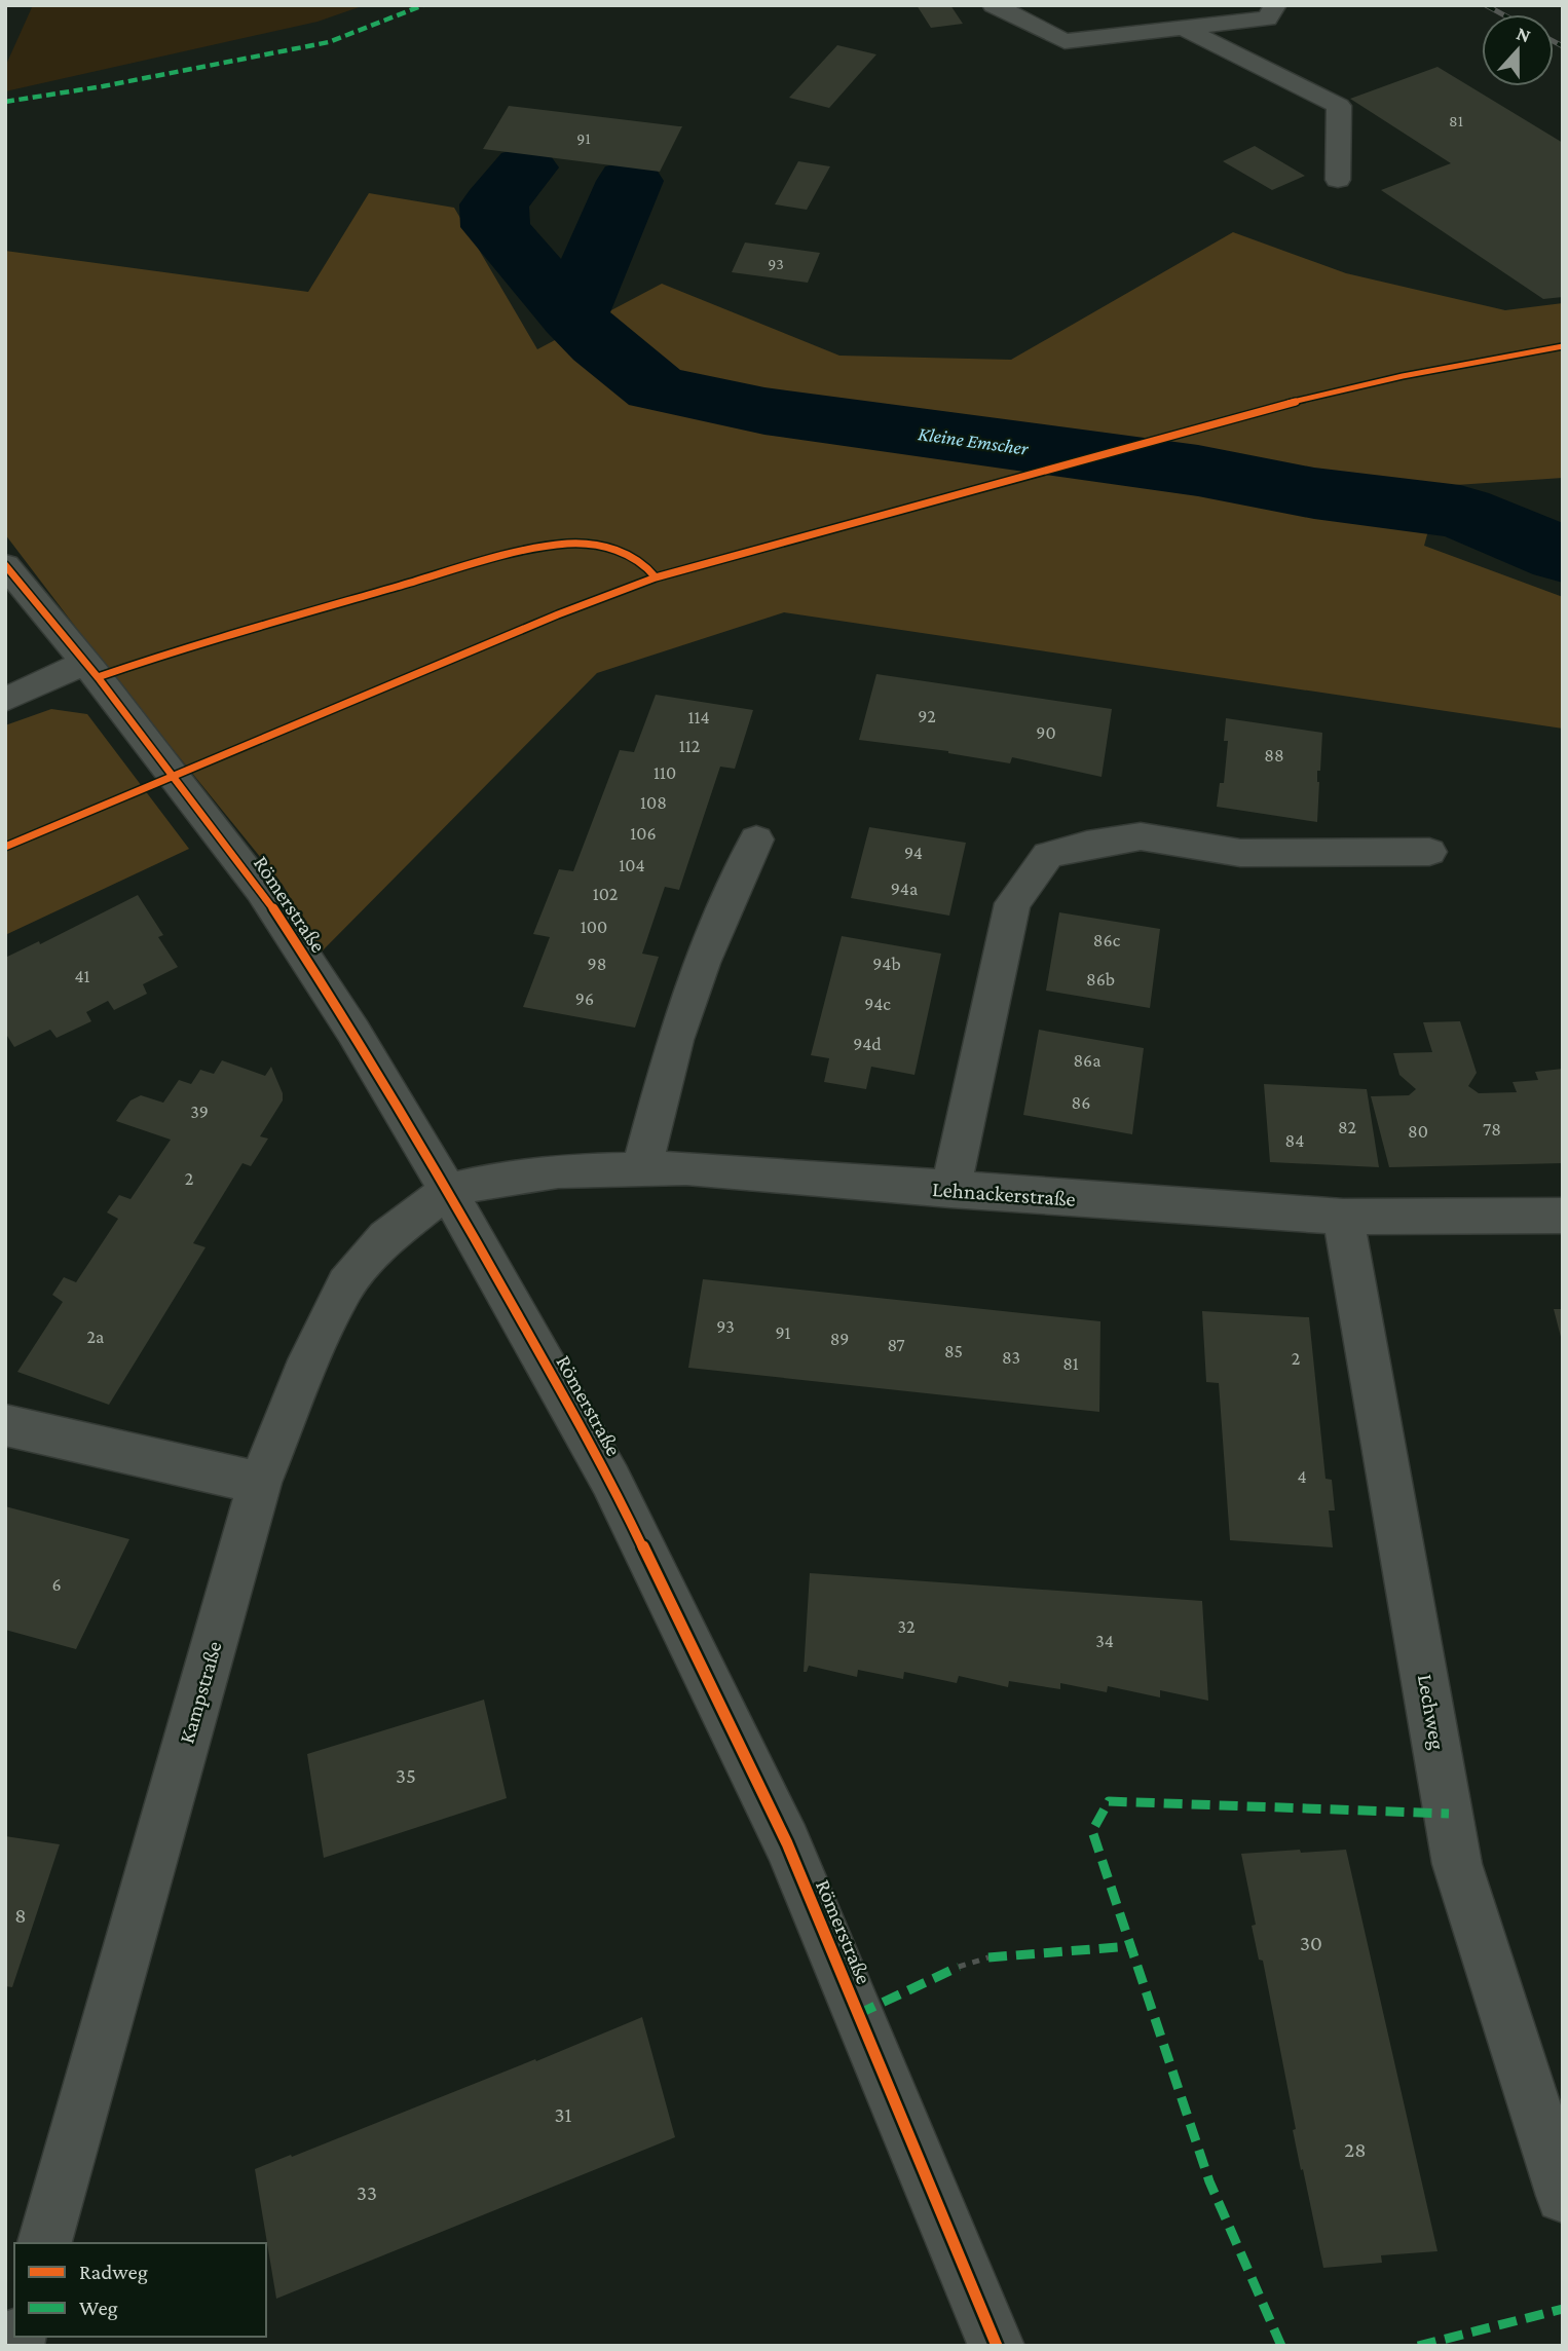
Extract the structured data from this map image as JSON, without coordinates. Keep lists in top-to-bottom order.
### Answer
{
  "streets": {
    "street": [
      "Römerstraße",
      "Lehnackerstraße",
      "Kampstraße",
      "Lechweg"
    ]
  },
  "crossings": [
    ["Römerstraße", "Lehnackerstraße"],
    ["Römerstraße", "Kampstraße"],
    ["Lehnackerstraße", "Kampstraße"],
    ["Lehnackerstraße", "Lechweg"]
  ],
  "water": ["Kleine Emscher"],
  "house_numbers": [
    "81",
    "91",
    "93",
    "92",
    "114",
    "90",
    "112",
    "88",
    "110",
    "108",
    "106",
    "94",
    "104",
    "94a",
    "102",
    "100",
    "86c",
    "98",
    "94b",
    "41",
    "86b",
    "96",
    "94c",
    "94d",
    "86a",
    "86",
    "39",
    "82",
    "78",
    "80",
    "84",
    "2",
    "93",
    "91",
    "2a",
    "89",
    "87",
    "85",
    "83",
    "2",
    "81",
    "4",
    "6",
    "32",
    "34",
    "35",
    "8",
    "30",
    "31",
    "28",
    "33"
  ],
  "legend": ["Radweg", "Weg"],
  "north": "top"
}
